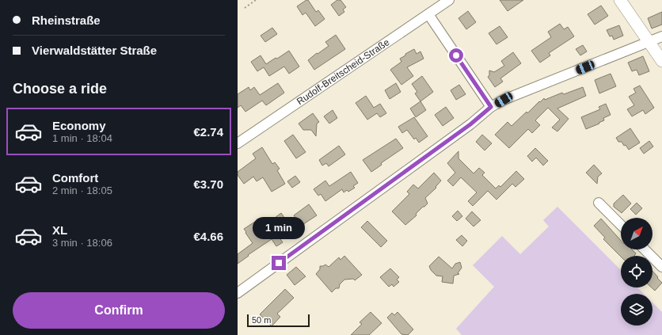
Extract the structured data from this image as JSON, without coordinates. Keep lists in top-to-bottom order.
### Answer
{
  "streets": {
    "street": ["Rudolf-Breitscheid-Straße"]
  },
  "scale_bar": "50 m",
  "north": "top right",
  "page": {
    "banner": ["Rheinstraße", "Vierwaldstätter Straße"],
    "heading": "Choose a ride",
    "list": [
      {
        "name": "Economy",
        "note": "1 min · 18:04",
        "value": "€2.74"
      },
      {
        "name": "Comfort",
        "note": "2 min · 18:05",
        "value": "€3.70"
      },
      {
        "name": "XL",
        "note": "3 min · 18:06",
        "value": "€4.66"
      }
    ],
    "bubble": "1 min",
    "buttons": "Confirm",
    "scale": "50 m"
  }
}
